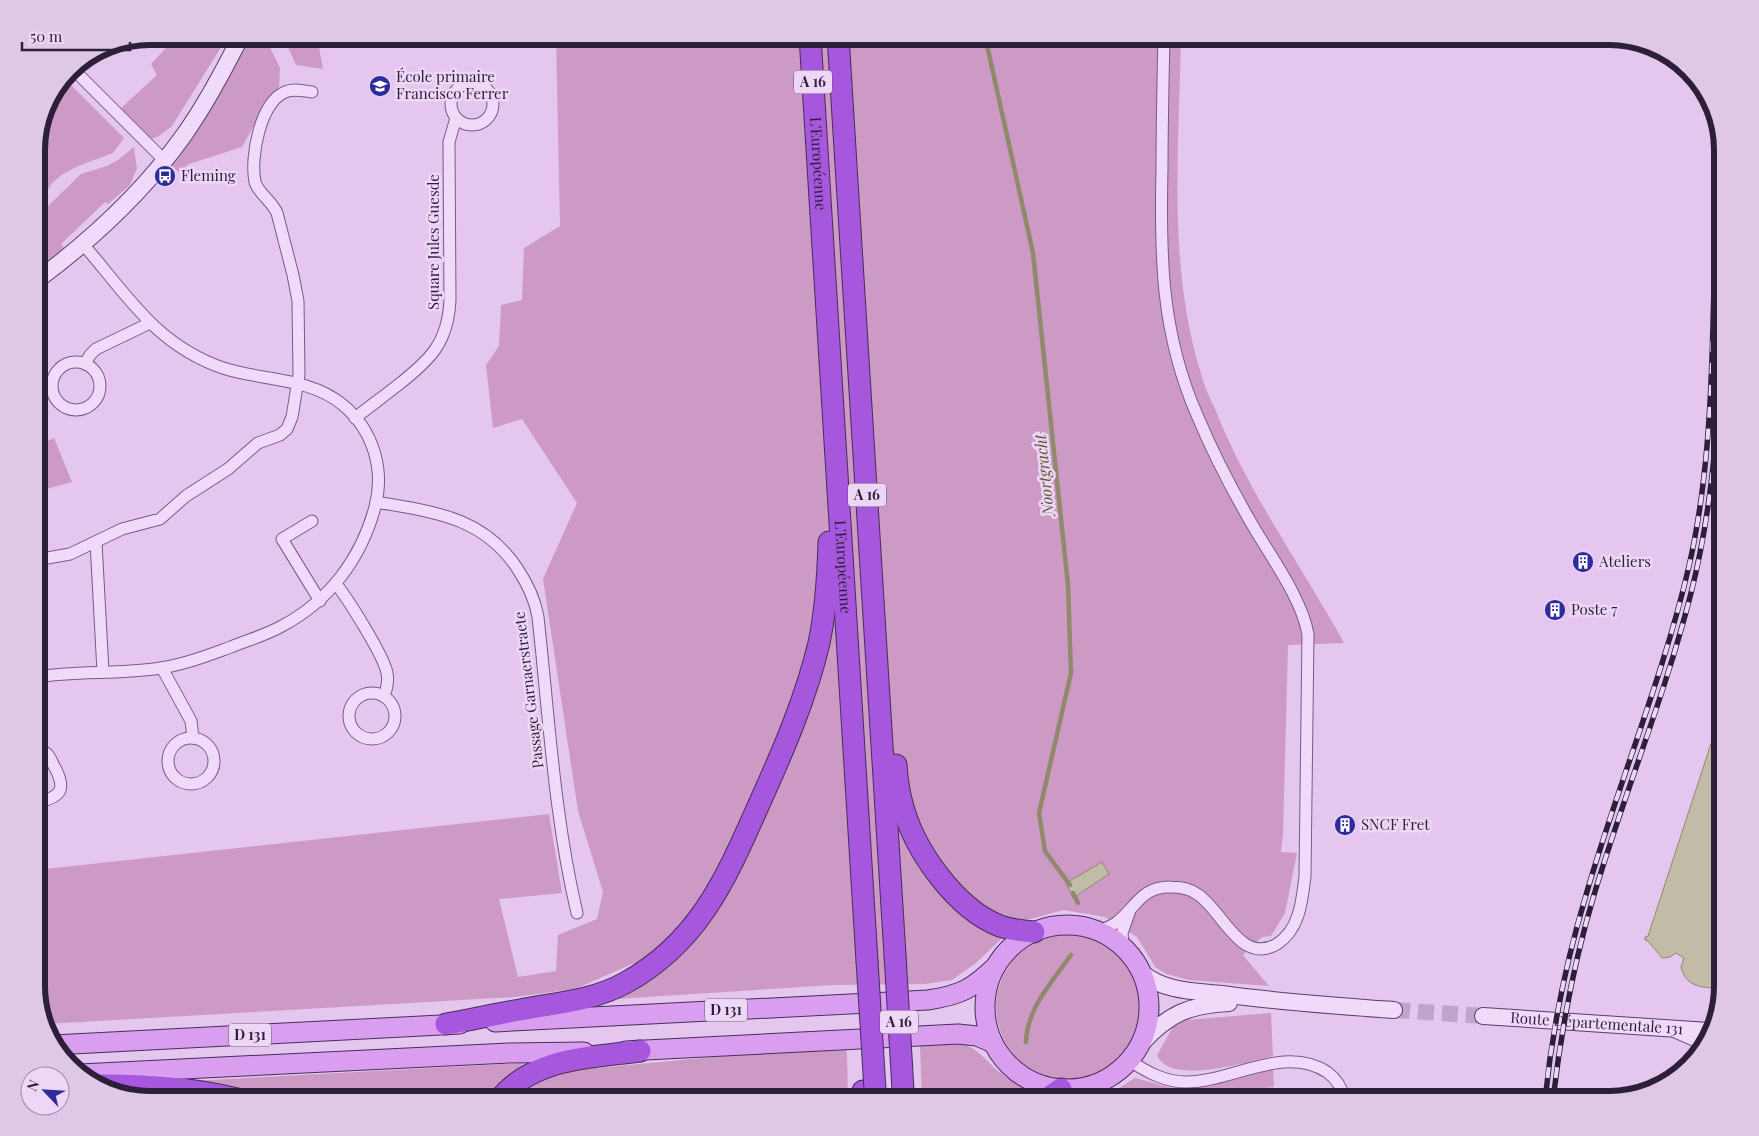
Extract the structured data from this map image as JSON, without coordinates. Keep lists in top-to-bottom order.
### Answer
{
  "streets": {
    "highway": ["A 16", "L'Européenne"],
    "main road": ["D 131", "Route Départementale 131"],
    "street": ["Square Jules Guesde", "Passage Garnaerstraete"]
  },
  "water": ["Noortgracht"],
  "places": {
    "school or university": ["École primaire Francisco Ferrer"],
    "bus stop": ["Fleming"],
    "building": ["Ateliers", "Poste 7", "SNCF Fret"]
  },
  "scale_bar": "50 m",
  "north": "top left"
}
